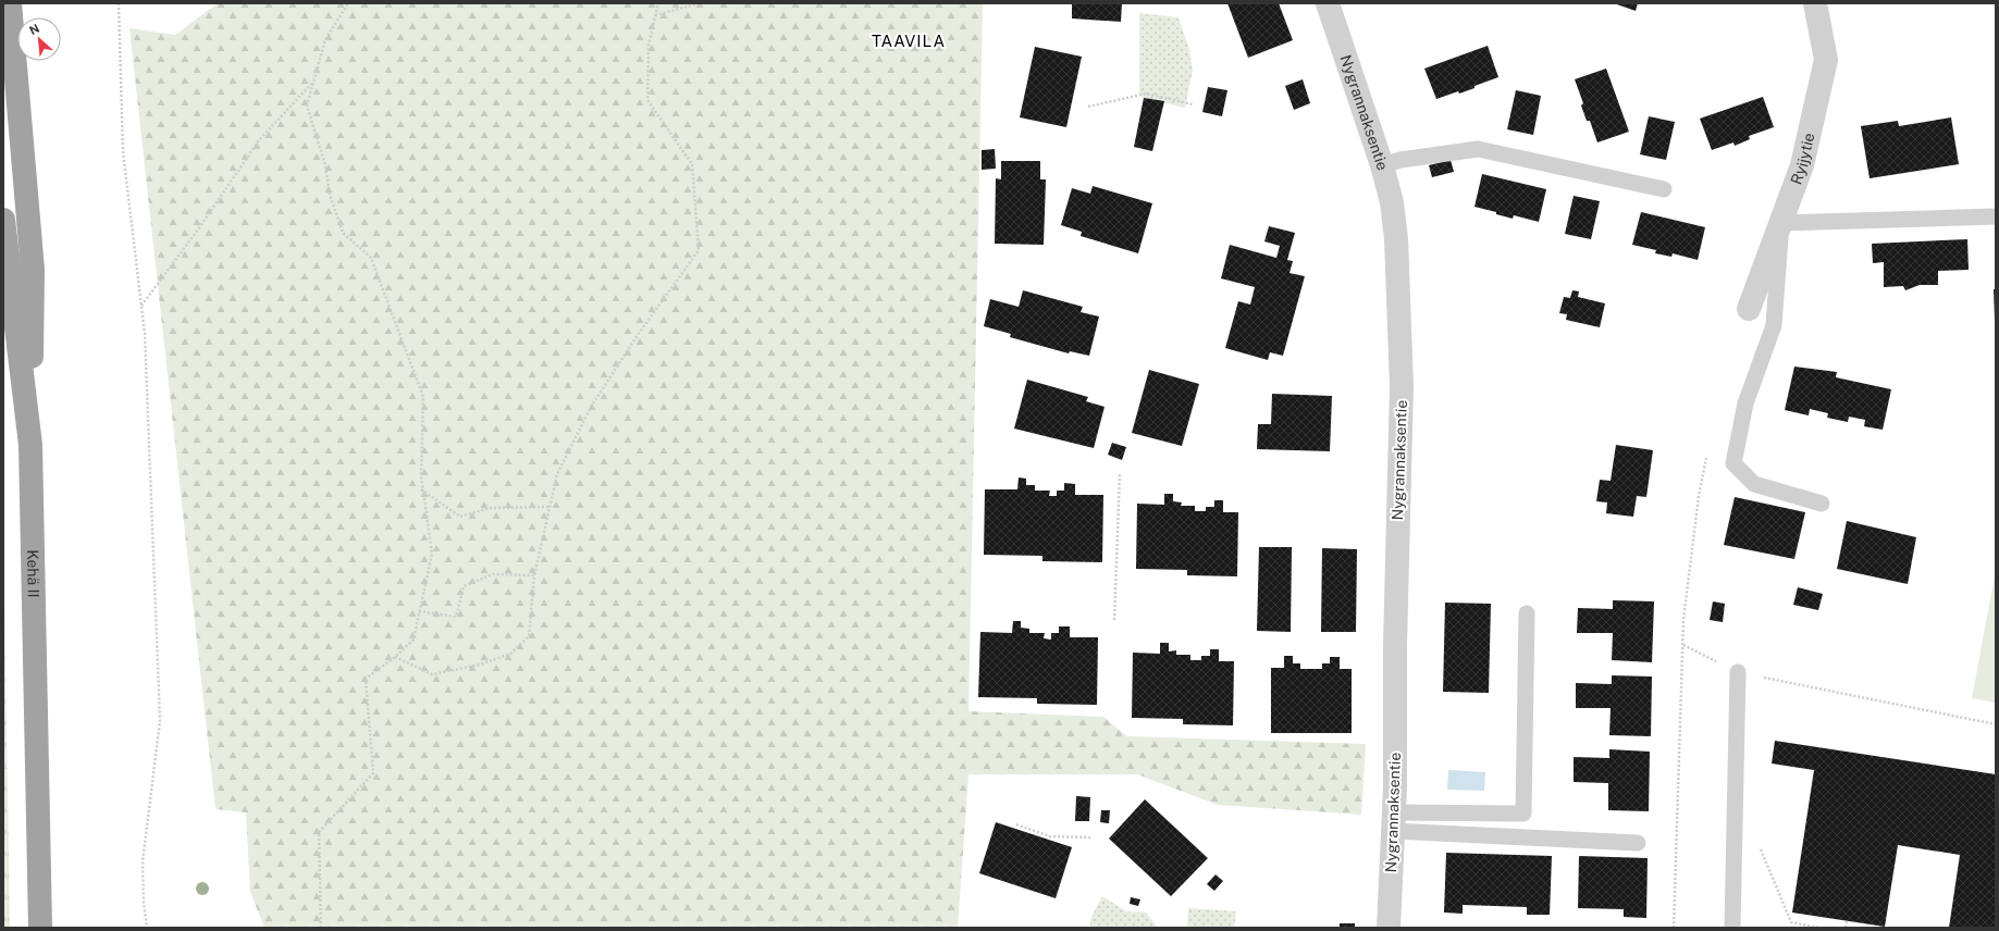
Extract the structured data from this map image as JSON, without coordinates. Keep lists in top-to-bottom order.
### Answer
{
  "streets": {
    "highway": ["Kehä II"],
    "street": ["Nygrannaksentie", "Ryijytie"]
  },
  "districts": ["TAAVILA"],
  "north": "top left"
}
